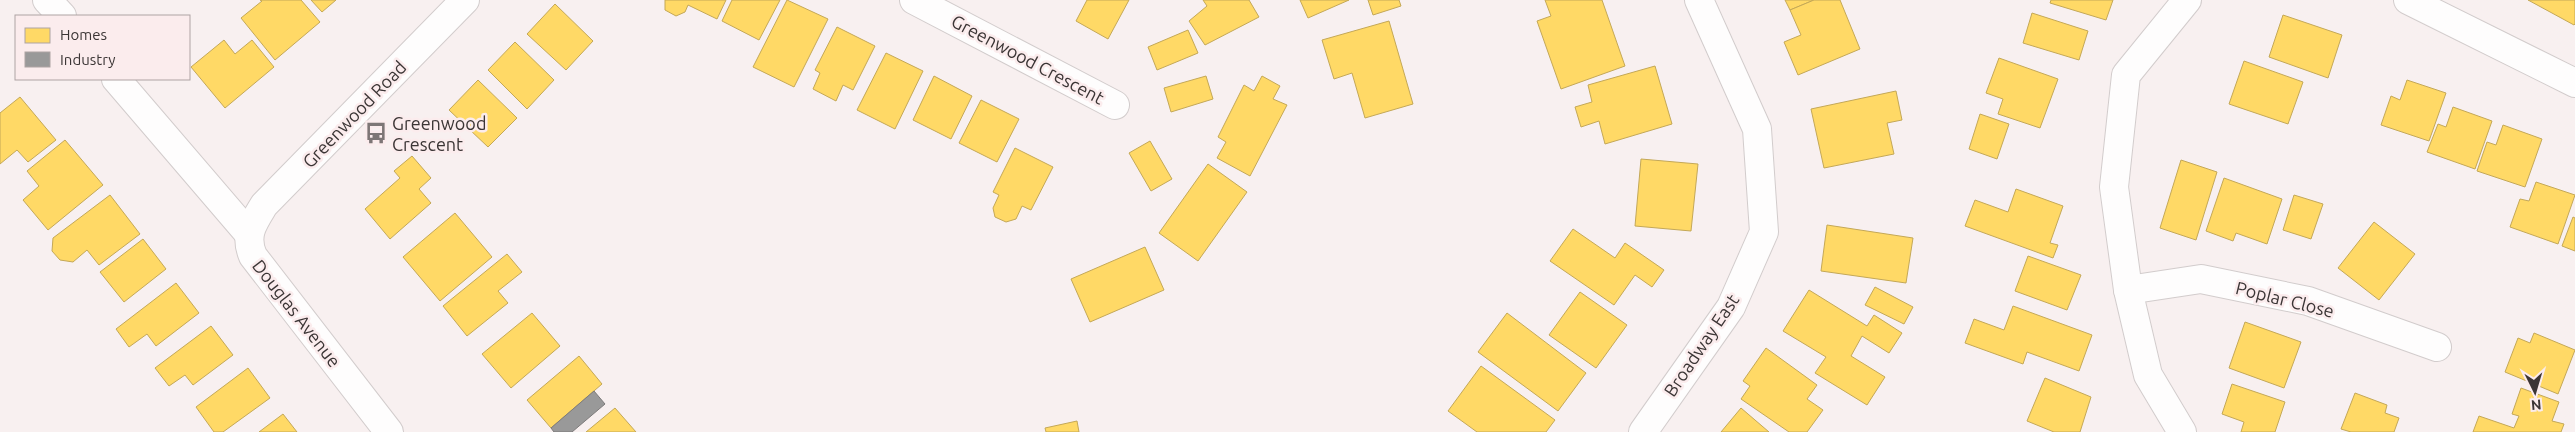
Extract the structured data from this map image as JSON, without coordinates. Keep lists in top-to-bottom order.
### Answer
{
  "streets": {
    "street": [
      "Greenwood Crescent",
      "Greenwood Road",
      "Poplar Close",
      "Douglas Avenue",
      "Broadway East"
    ]
  },
  "crossings": [
    ["Greenwood Road", "Douglas Avenue"]
  ],
  "places": {
    "bus stop": ["Greenwood Crescent"]
  },
  "legend": ["Homes", "Industry"],
  "north": "bottom"
}
